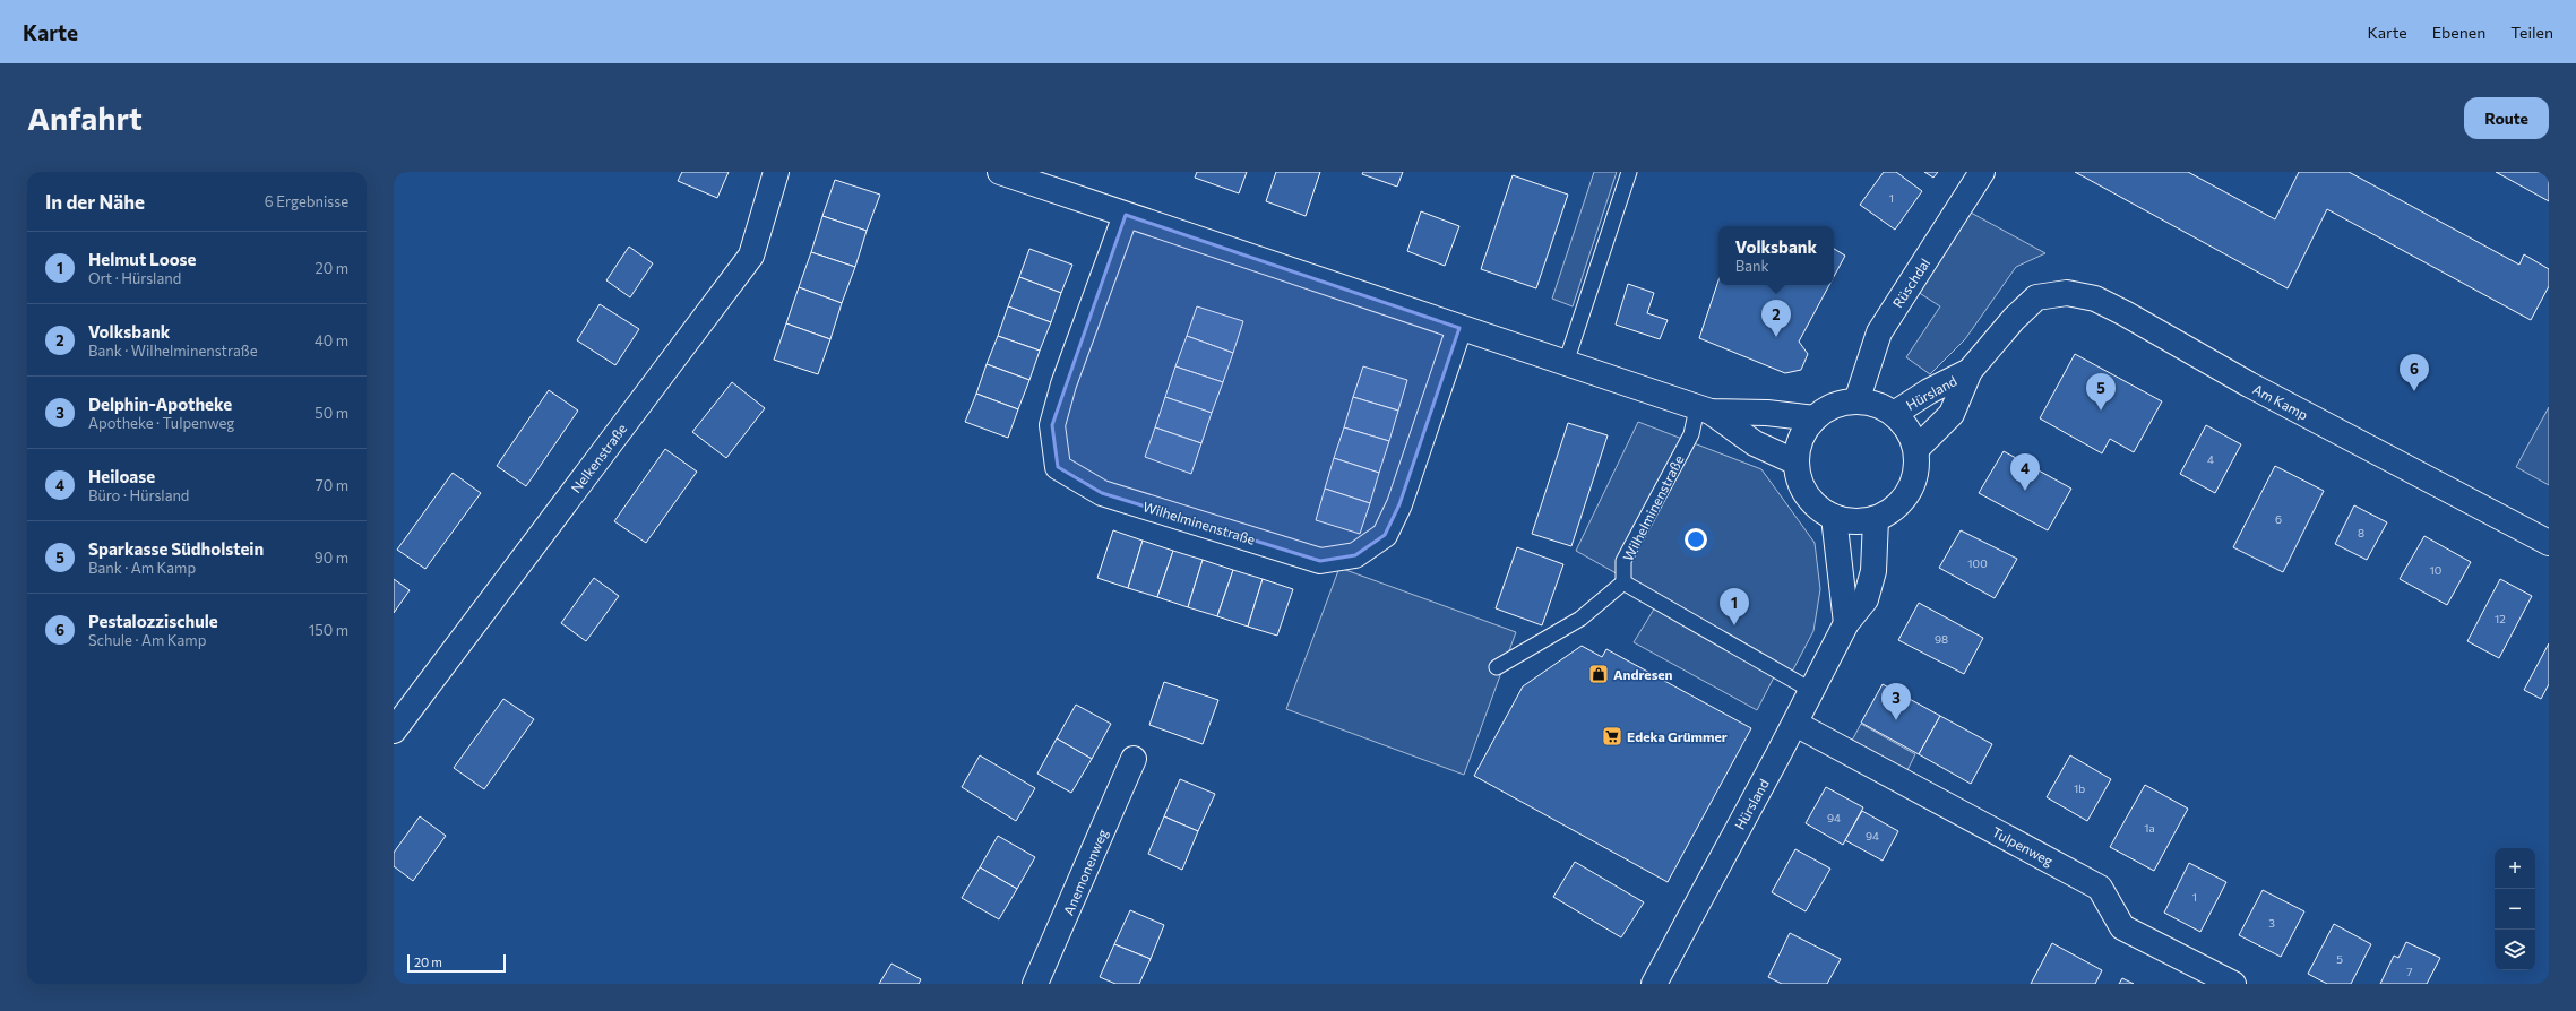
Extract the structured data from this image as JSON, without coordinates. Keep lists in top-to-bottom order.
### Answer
{
  "streets": {
    "street": [
      "Rüschdal",
      "Hürsland",
      "Am Kamp",
      "Nelkenstraße",
      "Wilhelminenstraße",
      "Tulpenweg",
      "Anemonenweg"
    ]
  },
  "crossings": [
    ["Rüschdal", "Hürsland"],
    ["Hürsland", "Am Kamp"],
    ["Hürsland", "Tulpenweg"]
  ],
  "places": {
    "shop": ["Andresen"],
    "supermarket": ["Edeka Grümmer"]
  },
  "house_numbers": [
    "1",
    "4",
    "6",
    "8",
    "100",
    "10",
    "12",
    "98",
    "1b",
    "94",
    "1a",
    "94",
    "1",
    "3",
    "5",
    "7"
  ],
  "scale_bar": "20 m",
  "page": {
    "header": "Karte",
    "nav": ["Karte", "Ebenen", "Teilen"],
    "buttons": "Route",
    "title": "Anfahrt",
    "heading": ["In der Nähe", "6 Ergebnisse"],
    "popup": ["Volksbank", "Bank"],
    "list": [
      {
        "mark": "1",
        "name": "Helmut Loose",
        "note": "Ort · Hürsland",
        "value": "20 m"
      },
      {
        "mark": "2",
        "name": "Volksbank",
        "note": "Bank · Wilhelminenstraße",
        "value": "40 m"
      },
      {
        "mark": "3",
        "name": "Delphin-Apotheke",
        "note": "Apotheke · Tulpenweg",
        "value": "50 m"
      },
      {
        "mark": "4",
        "name": "Heiloase",
        "note": "Büro · Hürsland",
        "value": "70 m"
      },
      {
        "mark": "5",
        "name": "Sparkasse Südholstein",
        "note": "Bank · Am Kamp",
        "value": "90 m"
      },
      {
        "mark": "6",
        "name": "Pestalozzischule",
        "note": "Schule · Am Kamp",
        "value": "150 m"
      }
    ],
    "pins": [
      "2",
      "6",
      "5",
      "4",
      "1",
      "3"
    ],
    "map_buttons": ["+", "−"],
    "scale": "20 m"
  }
}
